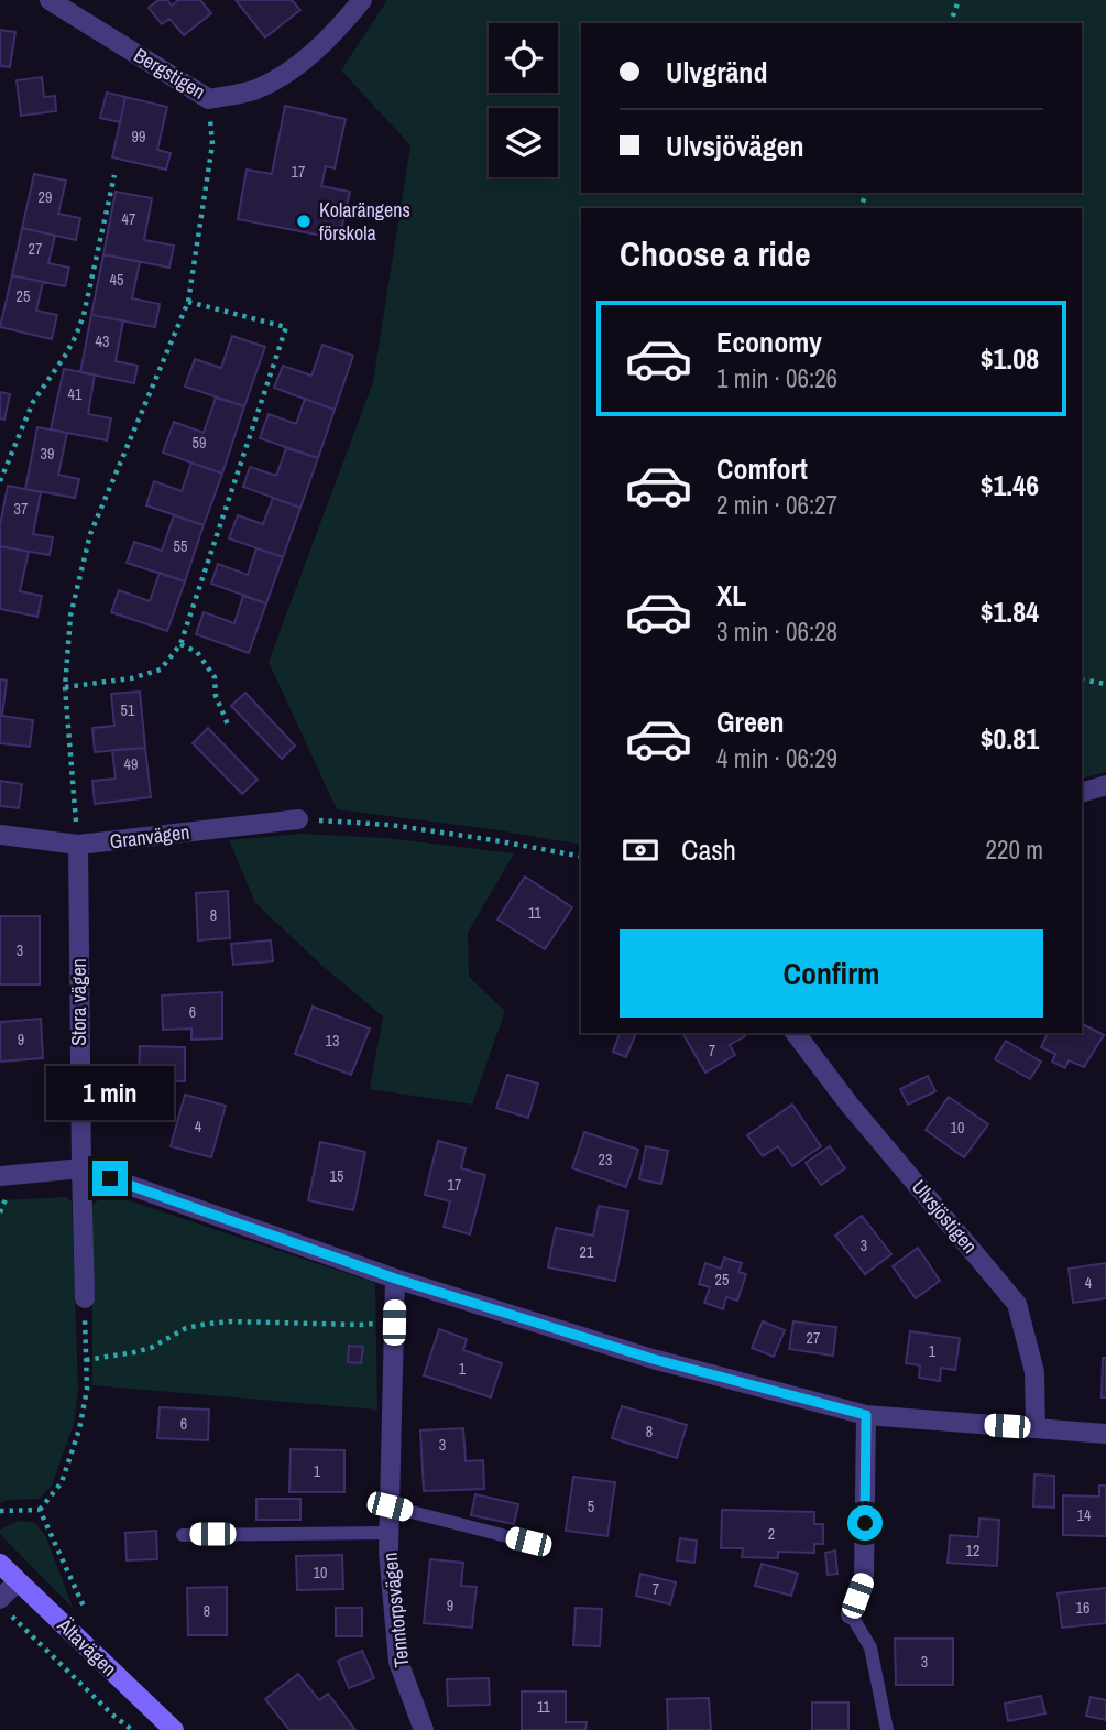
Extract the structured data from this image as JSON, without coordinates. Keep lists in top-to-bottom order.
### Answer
{
  "streets": {
    "main road": ["Ältavägen"],
    "street": [
      "Bergstigen",
      "Granvägen",
      "Stora vägen",
      "Ulvsjöstigen",
      "Tenntorpsvägen"
    ]
  },
  "crossings": [
    ["Granvägen", "Stora vägen"]
  ],
  "places": ["Kolarängens förskola"],
  "house_numbers": [
    "99",
    "17",
    "29",
    "47",
    "27",
    "45",
    "25",
    "43",
    "41",
    "59",
    "39",
    "37",
    "55",
    "51",
    "49",
    "11",
    "8",
    "3",
    "6",
    "9",
    "13",
    "7",
    "4",
    "10",
    "23",
    "15",
    "17",
    "3",
    "21",
    "25",
    "4",
    "27",
    "1",
    "1",
    "6",
    "8",
    "3",
    "1",
    "5",
    "14",
    "2",
    "12",
    "10",
    "7",
    "9",
    "16",
    "8",
    "3",
    "11"
  ],
  "page": {
    "banner": ["Ulvgränd", "Ulvsjövägen"],
    "heading": "Choose a ride",
    "list": [
      {
        "name": "Economy",
        "note": "1 min · 06:26",
        "value": "$1.08"
      },
      {
        "name": "Comfort",
        "note": "2 min · 06:27",
        "value": "$1.46"
      },
      {
        "name": "XL",
        "note": "3 min · 06:28",
        "value": "$1.84"
      },
      {
        "name": "Green",
        "note": "4 min · 06:29",
        "value": "$0.81"
      }
    ],
    "pay": ["Cash", "220 m"],
    "buttons": "Confirm",
    "bubble": "1 min"
  }
}
